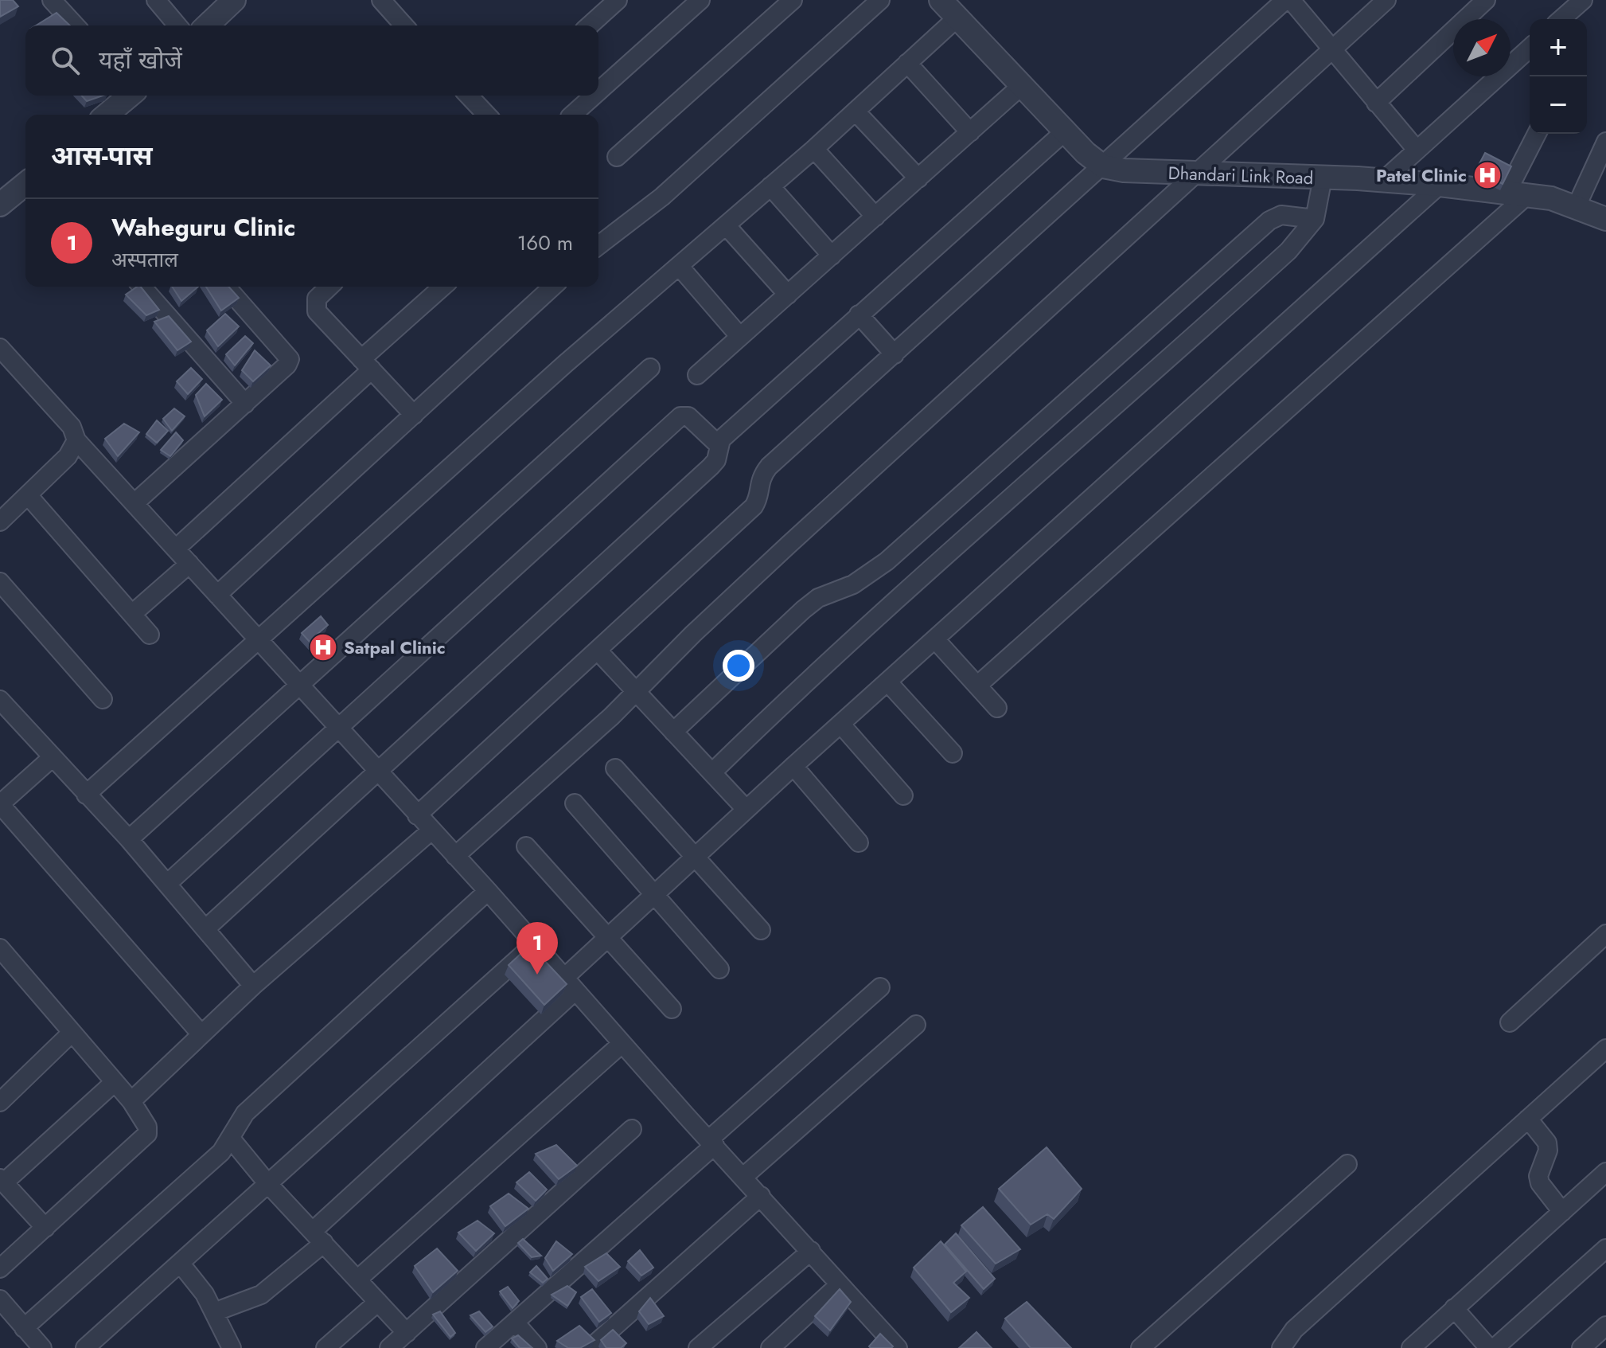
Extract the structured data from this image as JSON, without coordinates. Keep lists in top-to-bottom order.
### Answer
{
  "streets": {
    "street": ["Dhandari Link Road"]
  },
  "places": {
    "hospital": ["Patel Clinic", "Satpal Clinic"]
  },
  "north": "top right",
  "page": {
    "map_buttons": ["+", "−"],
    "search": "यहाँ खोजें",
    "heading": "आस-पास",
    "list": [
      {
        "mark": "1",
        "name": "Waheguru Clinic",
        "note": "अस्पताल",
        "value": "160 m"
      }
    ],
    "pins": "1"
  }
}
